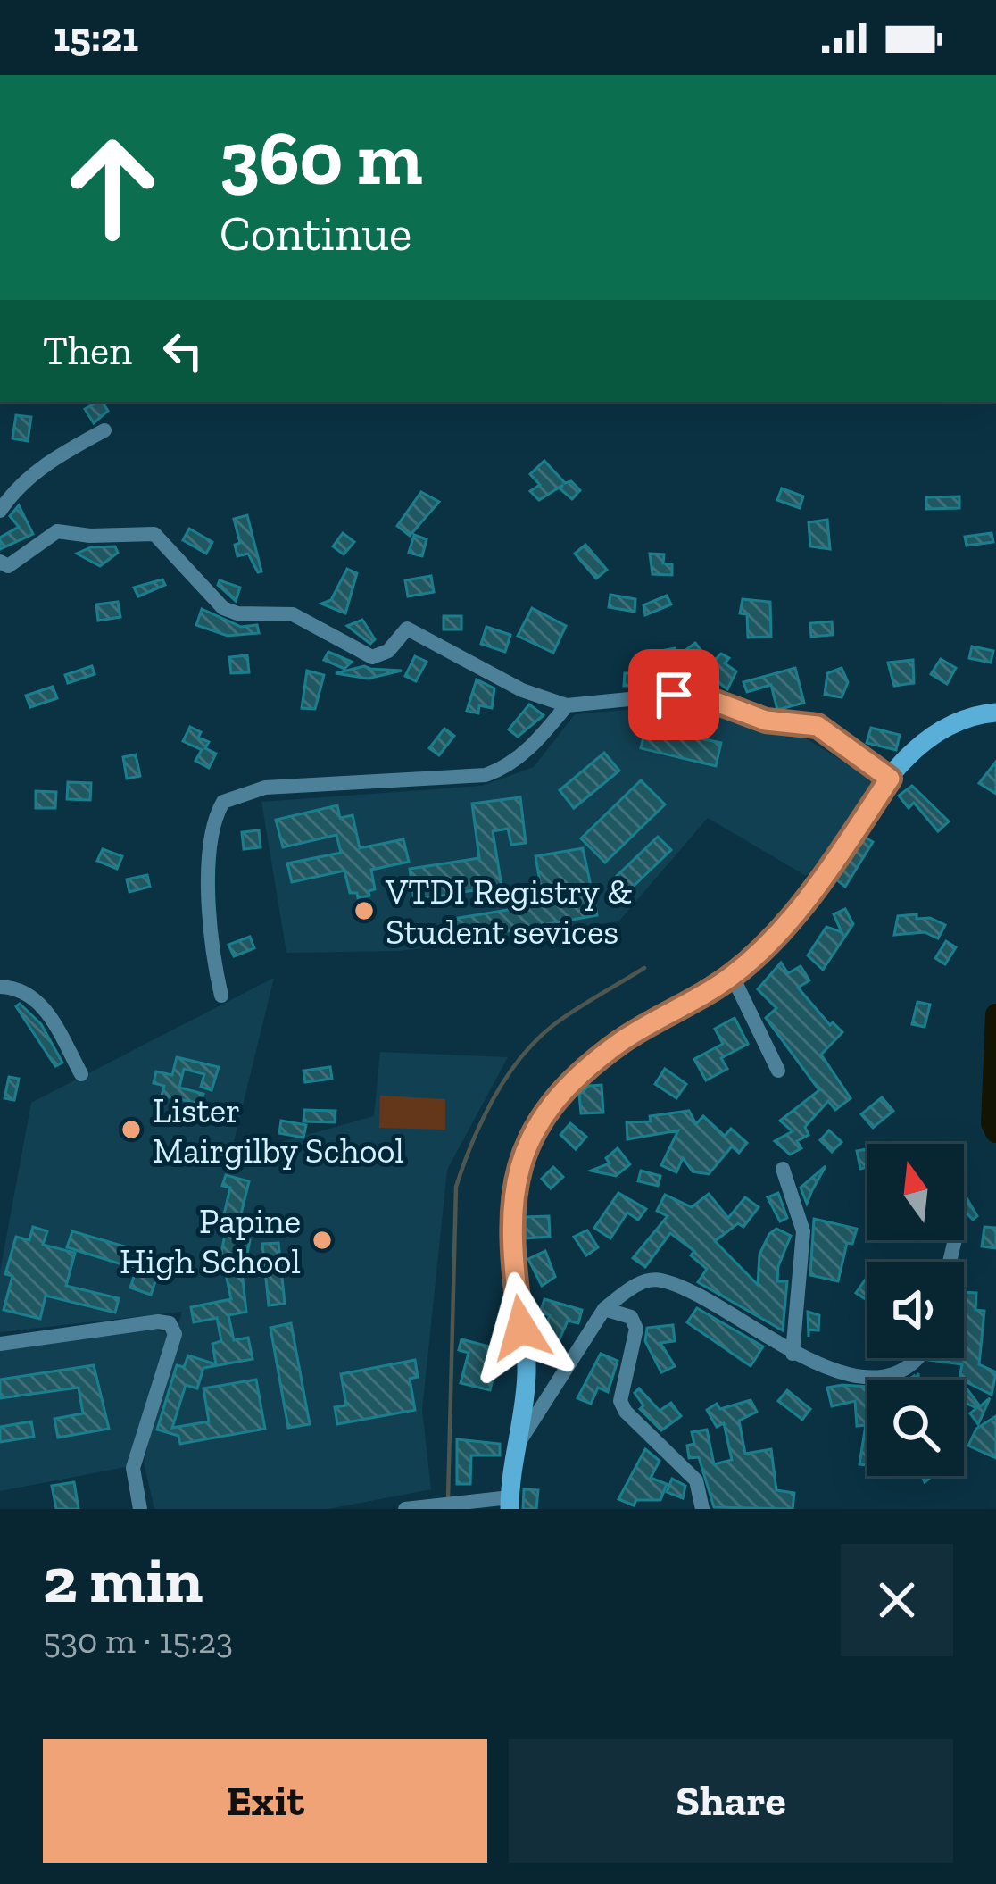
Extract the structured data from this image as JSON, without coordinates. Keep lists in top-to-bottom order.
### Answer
{
  "places": ["VTDI Registry & Student sevices", "Lister Mairgilby School", "Papine High School"],
  "north": "top",
  "page": {
    "status": "15:21",
    "turn": ["360 m", "Continue"],
    "then": "Then",
    "heading": ["2 min", "530 m · 15:23"],
    "buttons": ["Exit", "Share"]
  }
}
